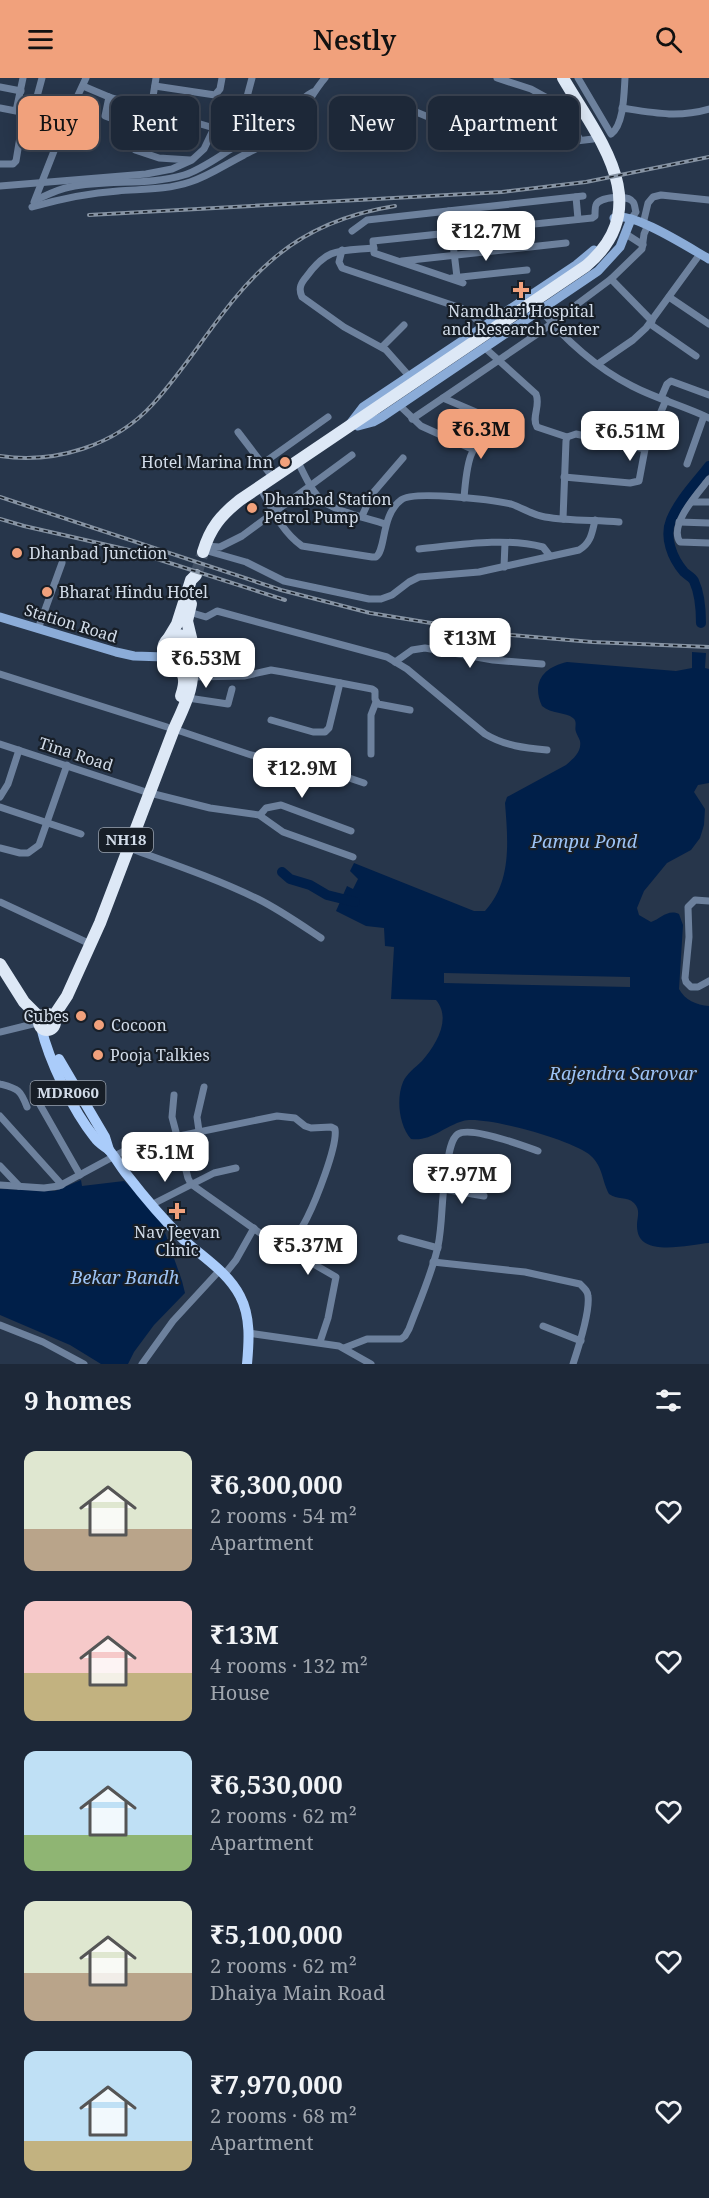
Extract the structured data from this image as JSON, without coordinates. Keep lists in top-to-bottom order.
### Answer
{
  "streets": {
    "highway": ["NH18"],
    "main road": ["Station Road", "MDR060"],
    "street": ["Tina Road"]
  },
  "crossings": [
    ["Station Road", "NH18"],
    ["Tina Road", "NH18"],
    ["NH18", "MDR060"]
  ],
  "water": ["Pampu Pond", "Rajendra Sarovar", "Bekar Bandh"],
  "places": {
    "health": ["Namdhari Hospital and Research Center", "Nav Jeevan Clinic"],
    "other": [
      "Hotel Marina Inn",
      "Dhanbad Station Petrol Pump",
      "Dhanbad Junction",
      "Bharat Hindu Hotel",
      "Cubes",
      "Cocoon",
      "Pooja Talkies"
    ]
  },
  "page": {
    "header": "Nestly",
    "chip": [
      "Buy",
      "Rent",
      "Filters",
      "New",
      "Apartment"
    ],
    "price": [
      "₹12.7M",
      "₹6.3M",
      "₹6.51M",
      "₹13M",
      "₹6.53M",
      "₹12.9M",
      "₹5.1M",
      "₹7.97M",
      "₹5.37M"
    ],
    "heading": "9 homes",
    "list": [
      {
        "name": "₹6,300,000",
        "note": "2 rooms · 54 m² · Apartment"
      },
      {
        "name": "₹13M",
        "note": "4 rooms · 132 m² · House"
      },
      {
        "name": "₹6,530,000",
        "note": "2 rooms · 62 m² · Apartment"
      },
      {
        "name": "₹5,100,000",
        "note": "2 rooms · 62 m² · Dhaiya Main Road"
      },
      {
        "name": "₹7,970,000",
        "note": "2 rooms · 68 m² · Apartment"
      }
    ]
  }
}
